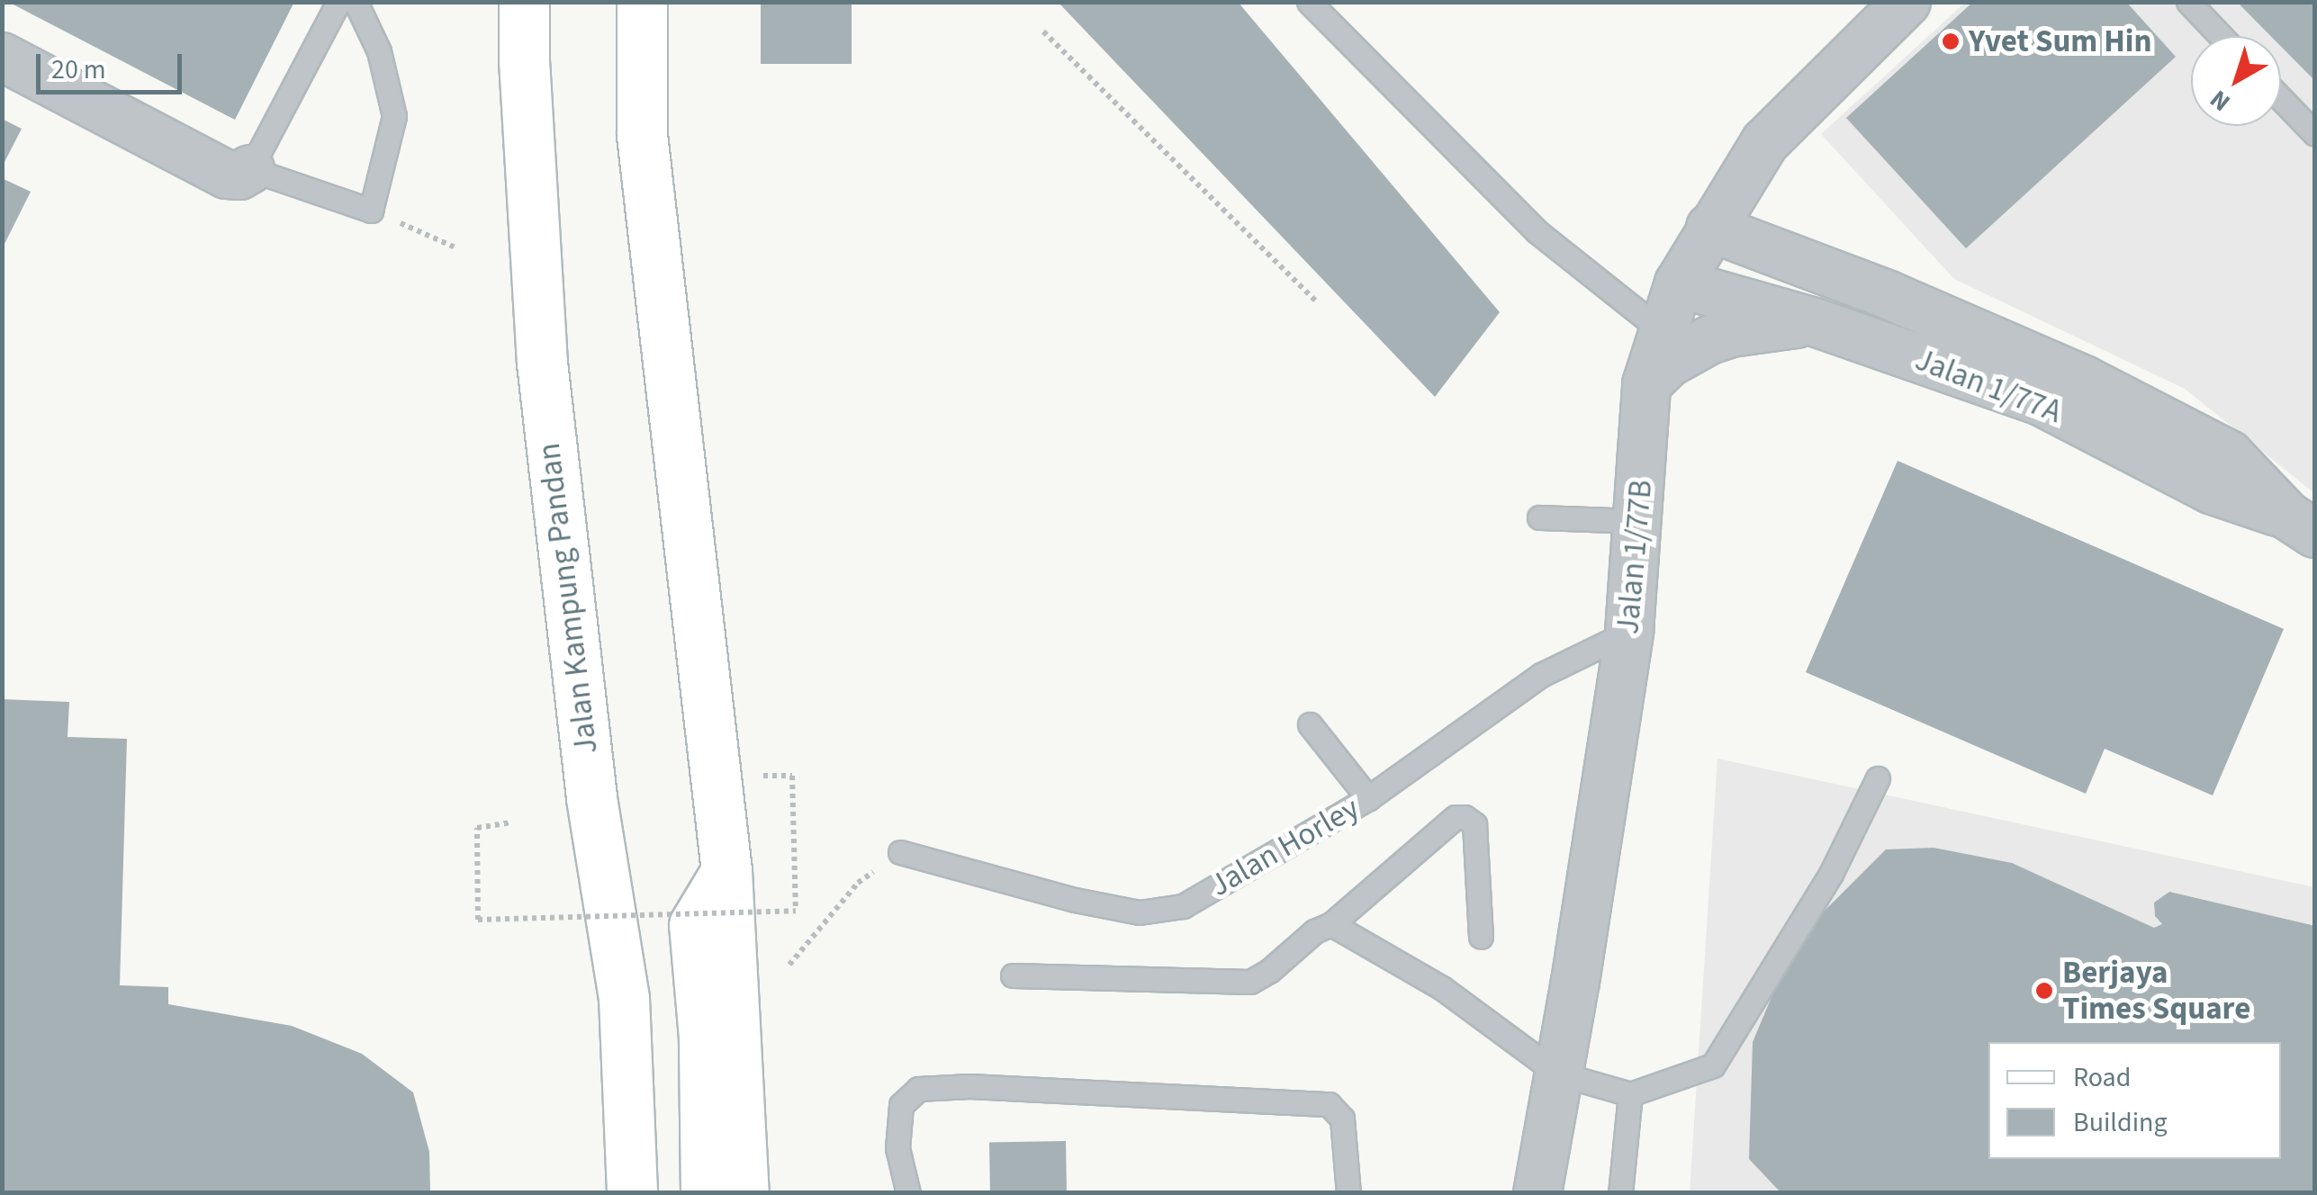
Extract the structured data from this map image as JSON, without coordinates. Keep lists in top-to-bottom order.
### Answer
{
  "streets": {
    "main road": ["Jalan Kampung Pandan"],
    "street": ["Jalan 1/77A", "Jalan 1/77B"],
    "lane": ["Jalan Horley"]
  },
  "crossings": [
    ["Jalan 1/77A", "Jalan 1/77B"],
    ["Jalan 1/77B", "Jalan Horley"]
  ],
  "places": ["Yvet Sum Hin", "Berjaya Times Square"],
  "legend": ["Road", "Building"],
  "scale_bar": "20 m",
  "north": "bottom left"
}
